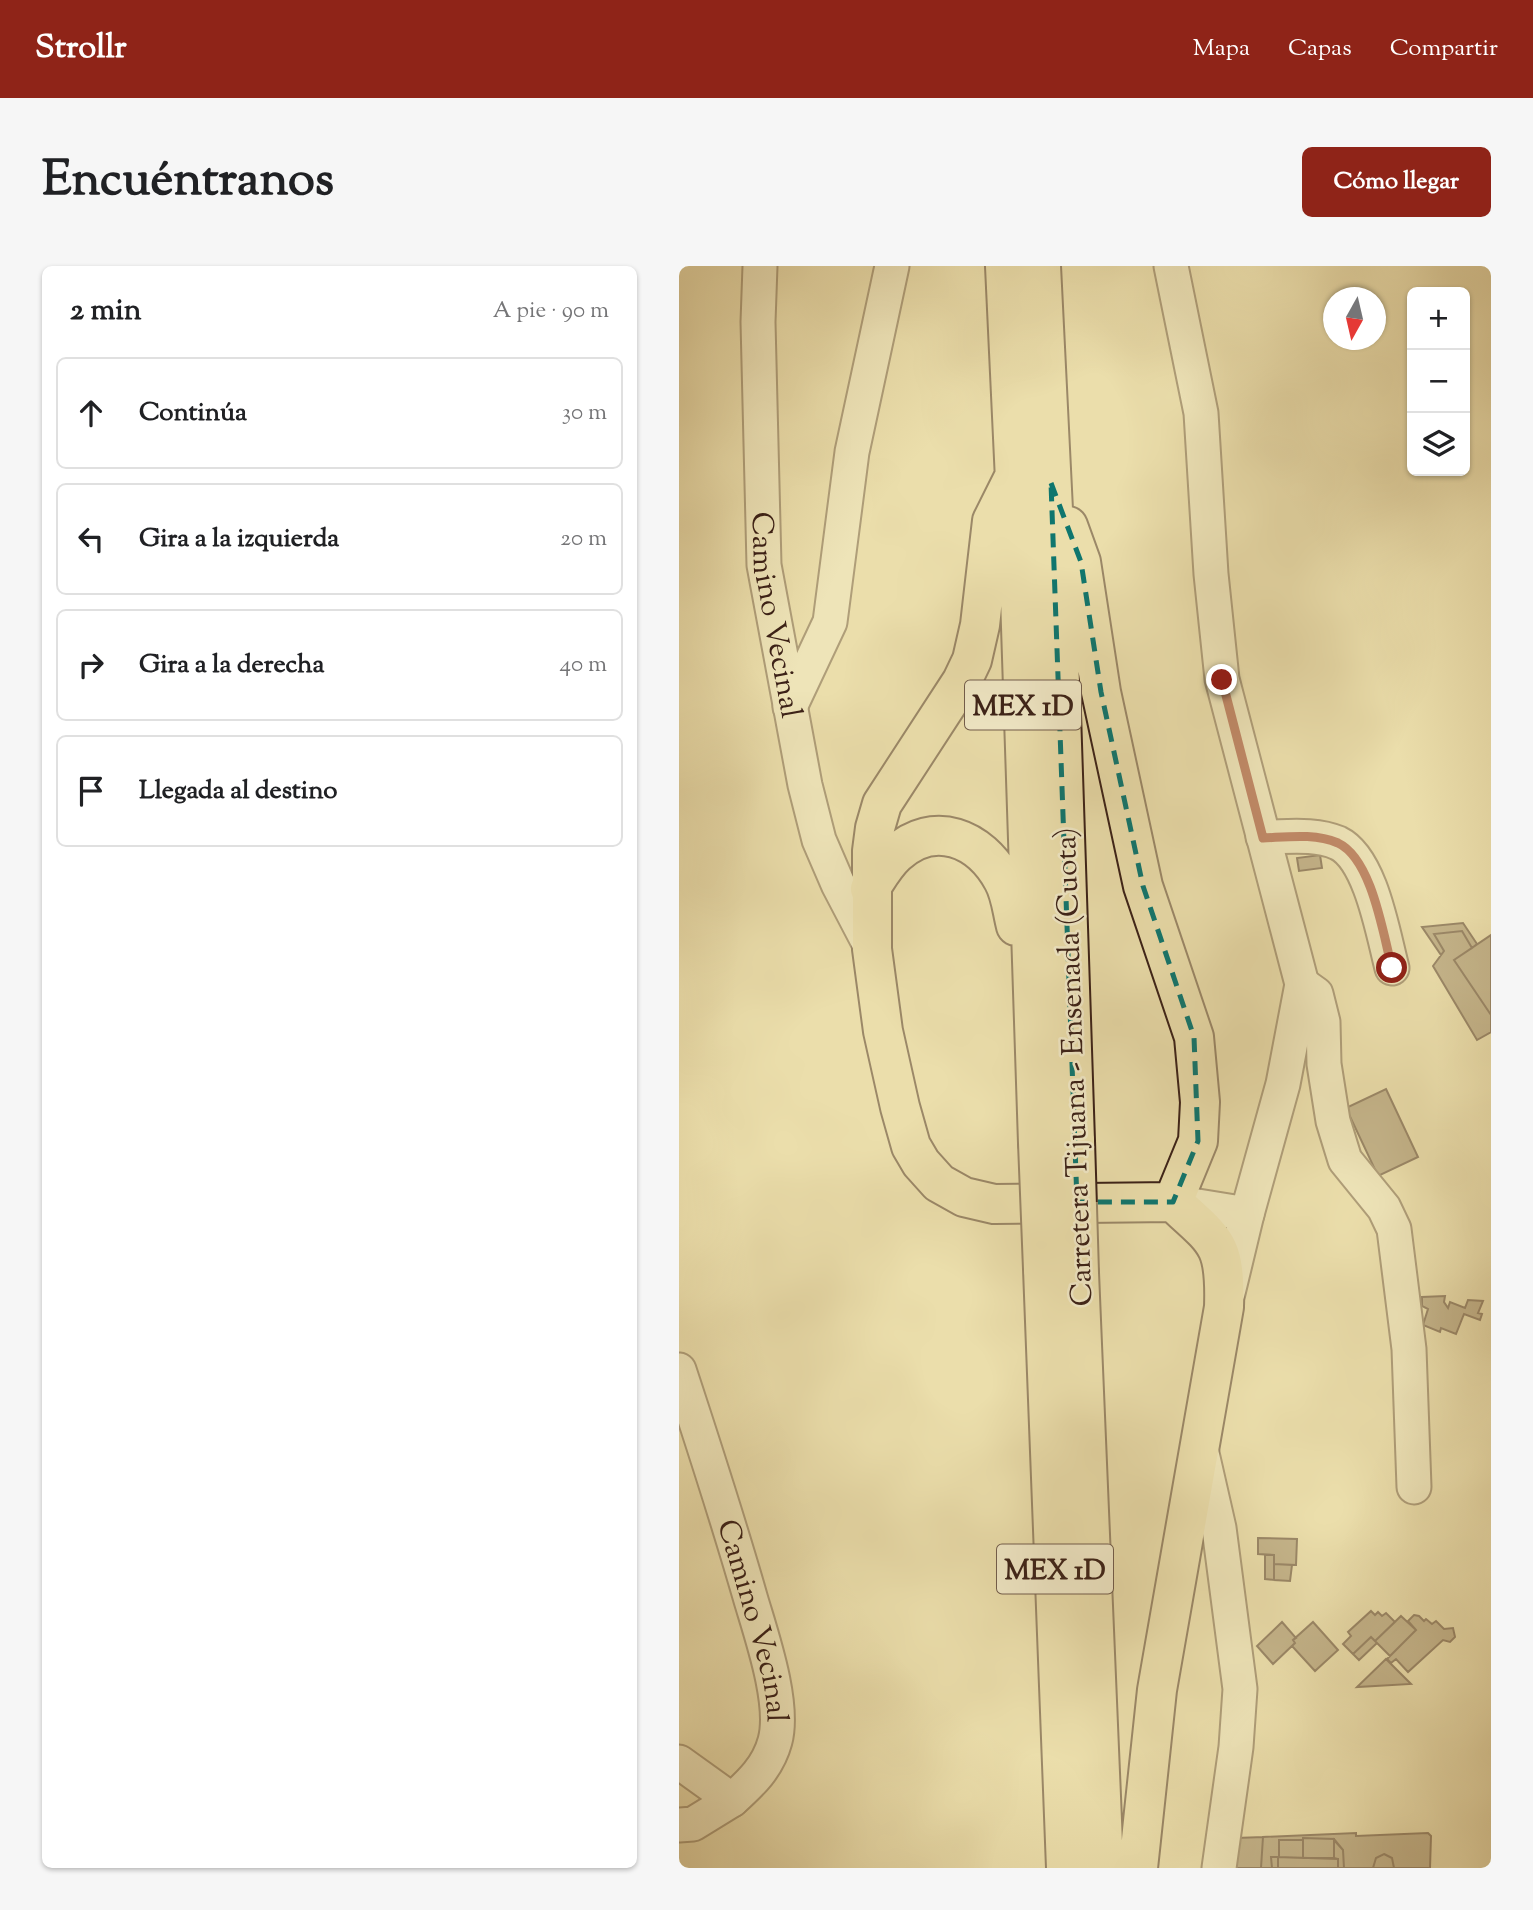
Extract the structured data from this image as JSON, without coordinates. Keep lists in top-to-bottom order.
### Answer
{
  "streets": {
    "highway": ["MEX 1D", "Carretera Tijuana - Ensenada (Cuota)"],
    "street": ["Camino Vecinal"]
  },
  "north": "bottom",
  "page": {
    "header": "Strollr",
    "nav": ["Mapa", "Capas", "Compartir"],
    "title": "Encuéntranos",
    "buttons": "Cómo llegar",
    "heading": ["2 min", "A pie · 90 m"],
    "map_buttons": ["+", "−"],
    "list": [
      ["Continúa", "30 m"],
      ["Gira a la izquierda", "20 m"],
      ["Gira a la derecha", "40 m"],
      "Llegada al destino"
    ]
  }
}
